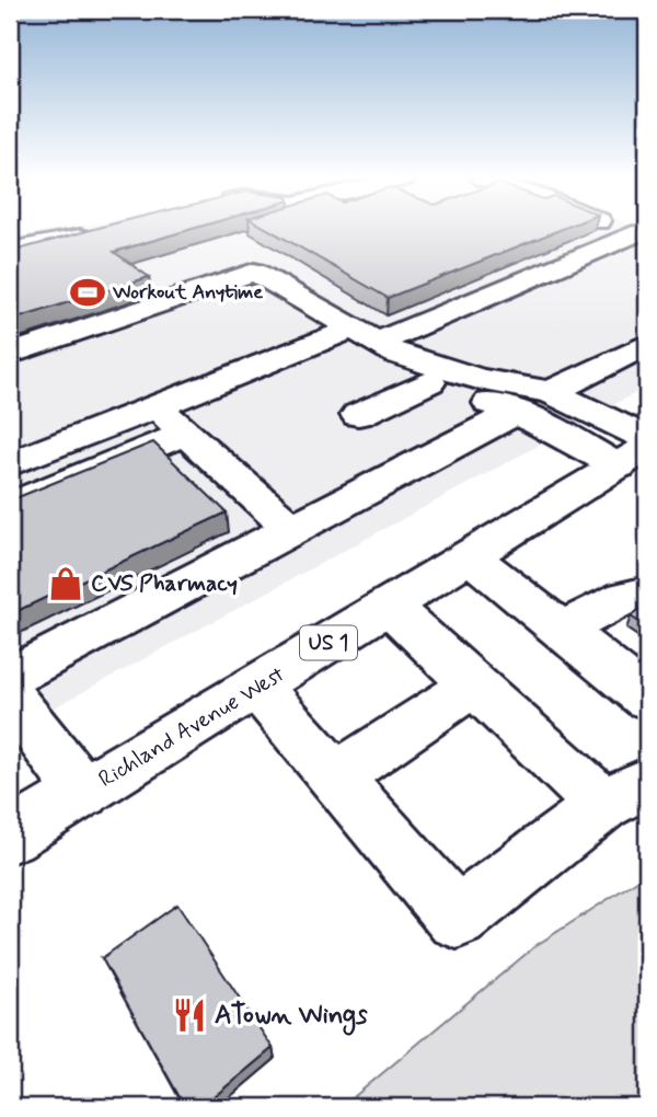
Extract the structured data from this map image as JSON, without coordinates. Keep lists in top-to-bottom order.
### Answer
{
  "streets": {
    "main road": ["US 1", "Richland Avenue West"]
  },
  "places": {
    "sports": ["Workout Anytime"],
    "shop": ["CVS Pharmacy"],
    "restaurant": ["ATown Wings"]
  }
}
